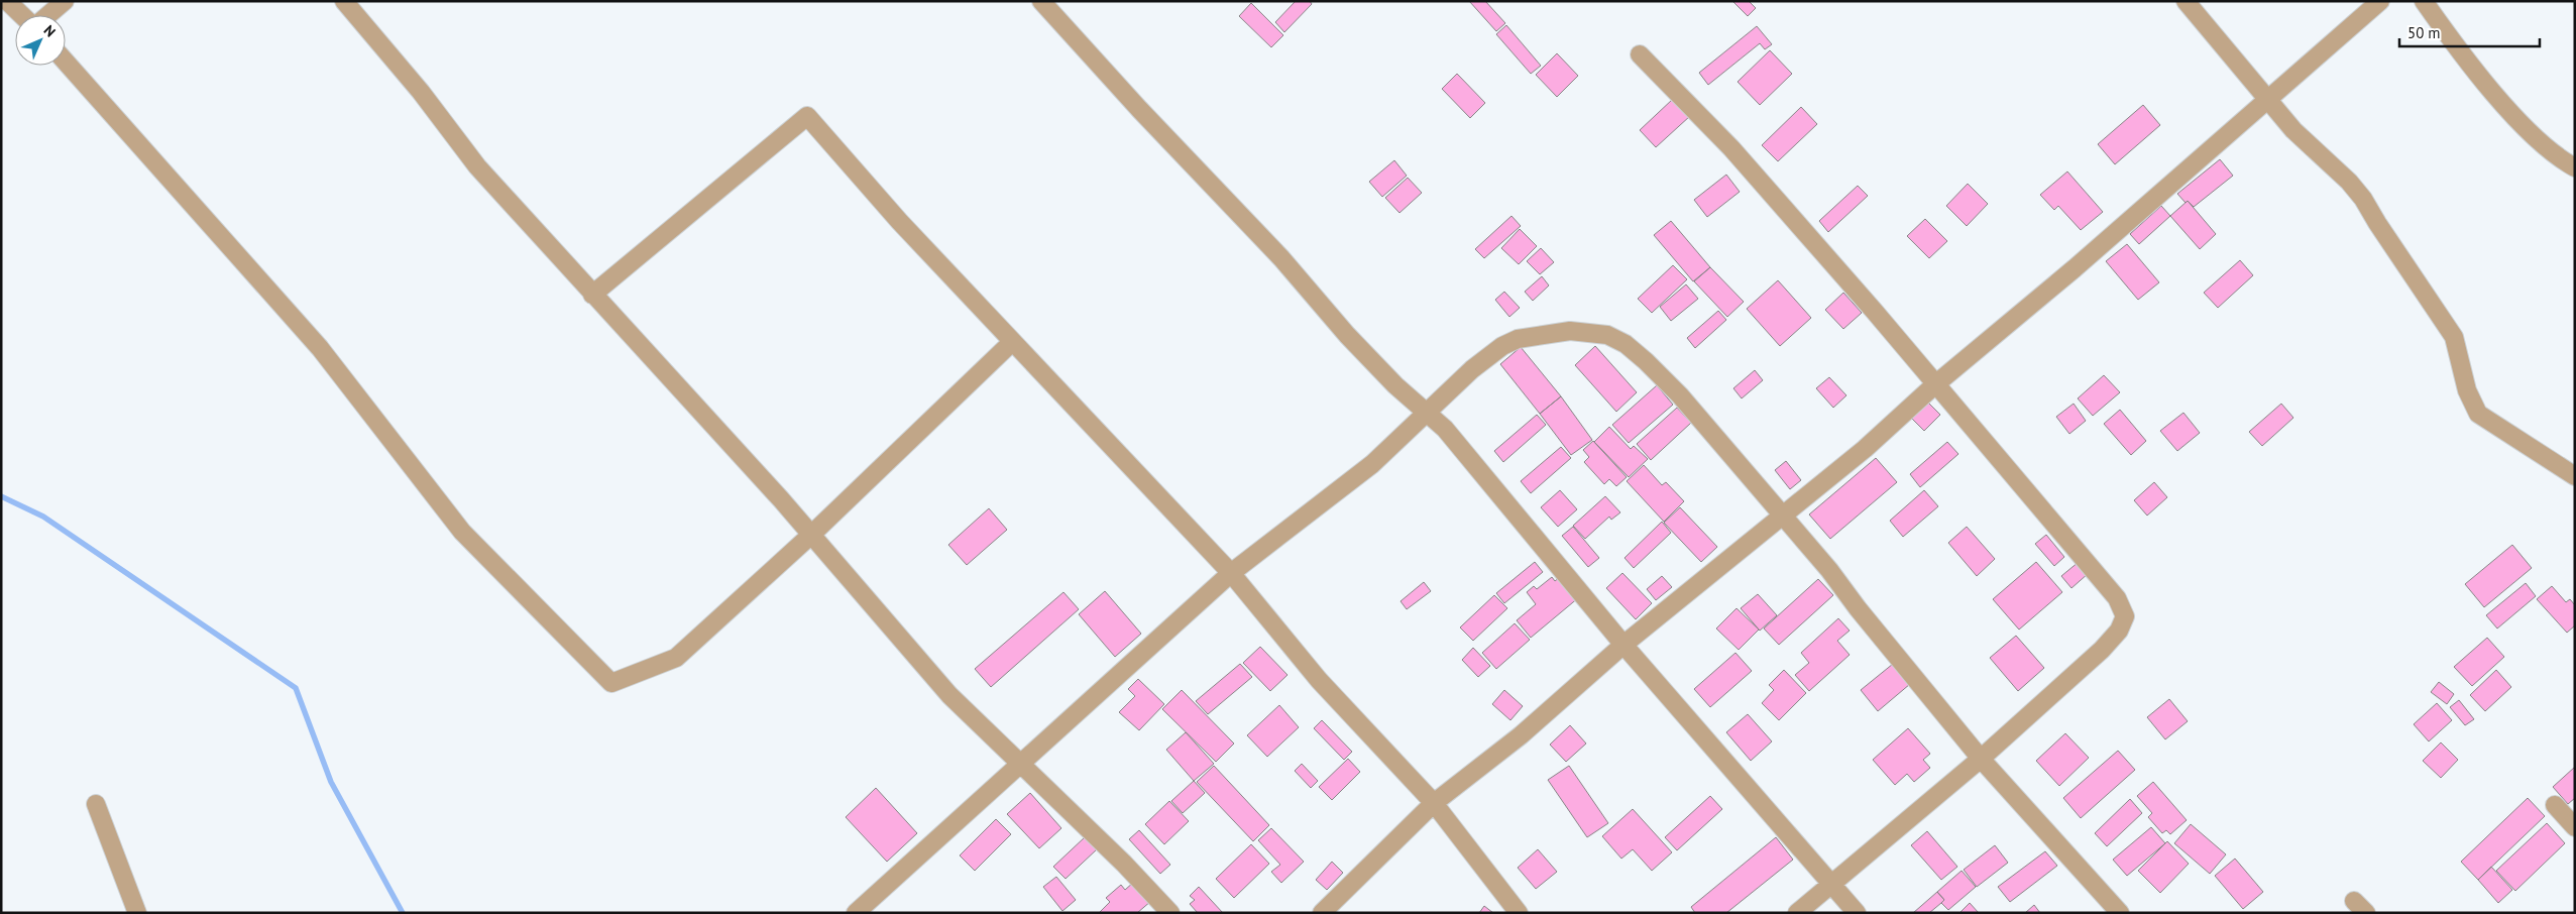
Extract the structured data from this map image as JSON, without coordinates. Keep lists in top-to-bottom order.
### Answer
{
  "scale_bar": "50 m",
  "north": "top right"
}
